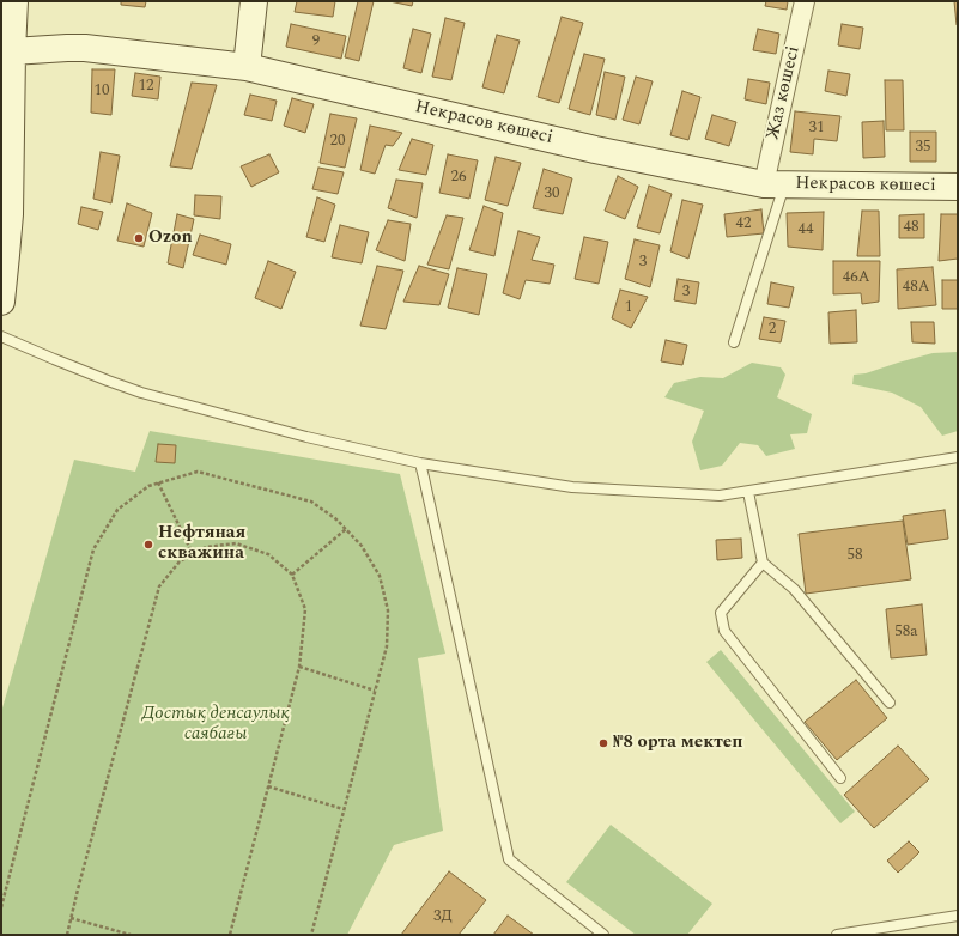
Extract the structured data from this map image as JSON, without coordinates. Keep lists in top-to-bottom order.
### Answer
{
  "streets": {
    "main road": ["Некрасов көшесі"],
    "street": ["Жаз көшесі"]
  },
  "crossings": [
    ["Жаз көшесі", "Некрасов көшесі"]
  ],
  "parks": ["Достық денсаулық саябағы"],
  "places": ["Ozon", "Нефтяная скважина", "№8 орта мектеп"],
  "house_numbers": [
    "9",
    "12",
    "10",
    "31",
    "20",
    "35",
    "26",
    "30",
    "42",
    "48",
    "44",
    "3",
    "46А",
    "48А",
    "3",
    "1",
    "2",
    "58",
    "58а",
    "3Д"
  ]
}
